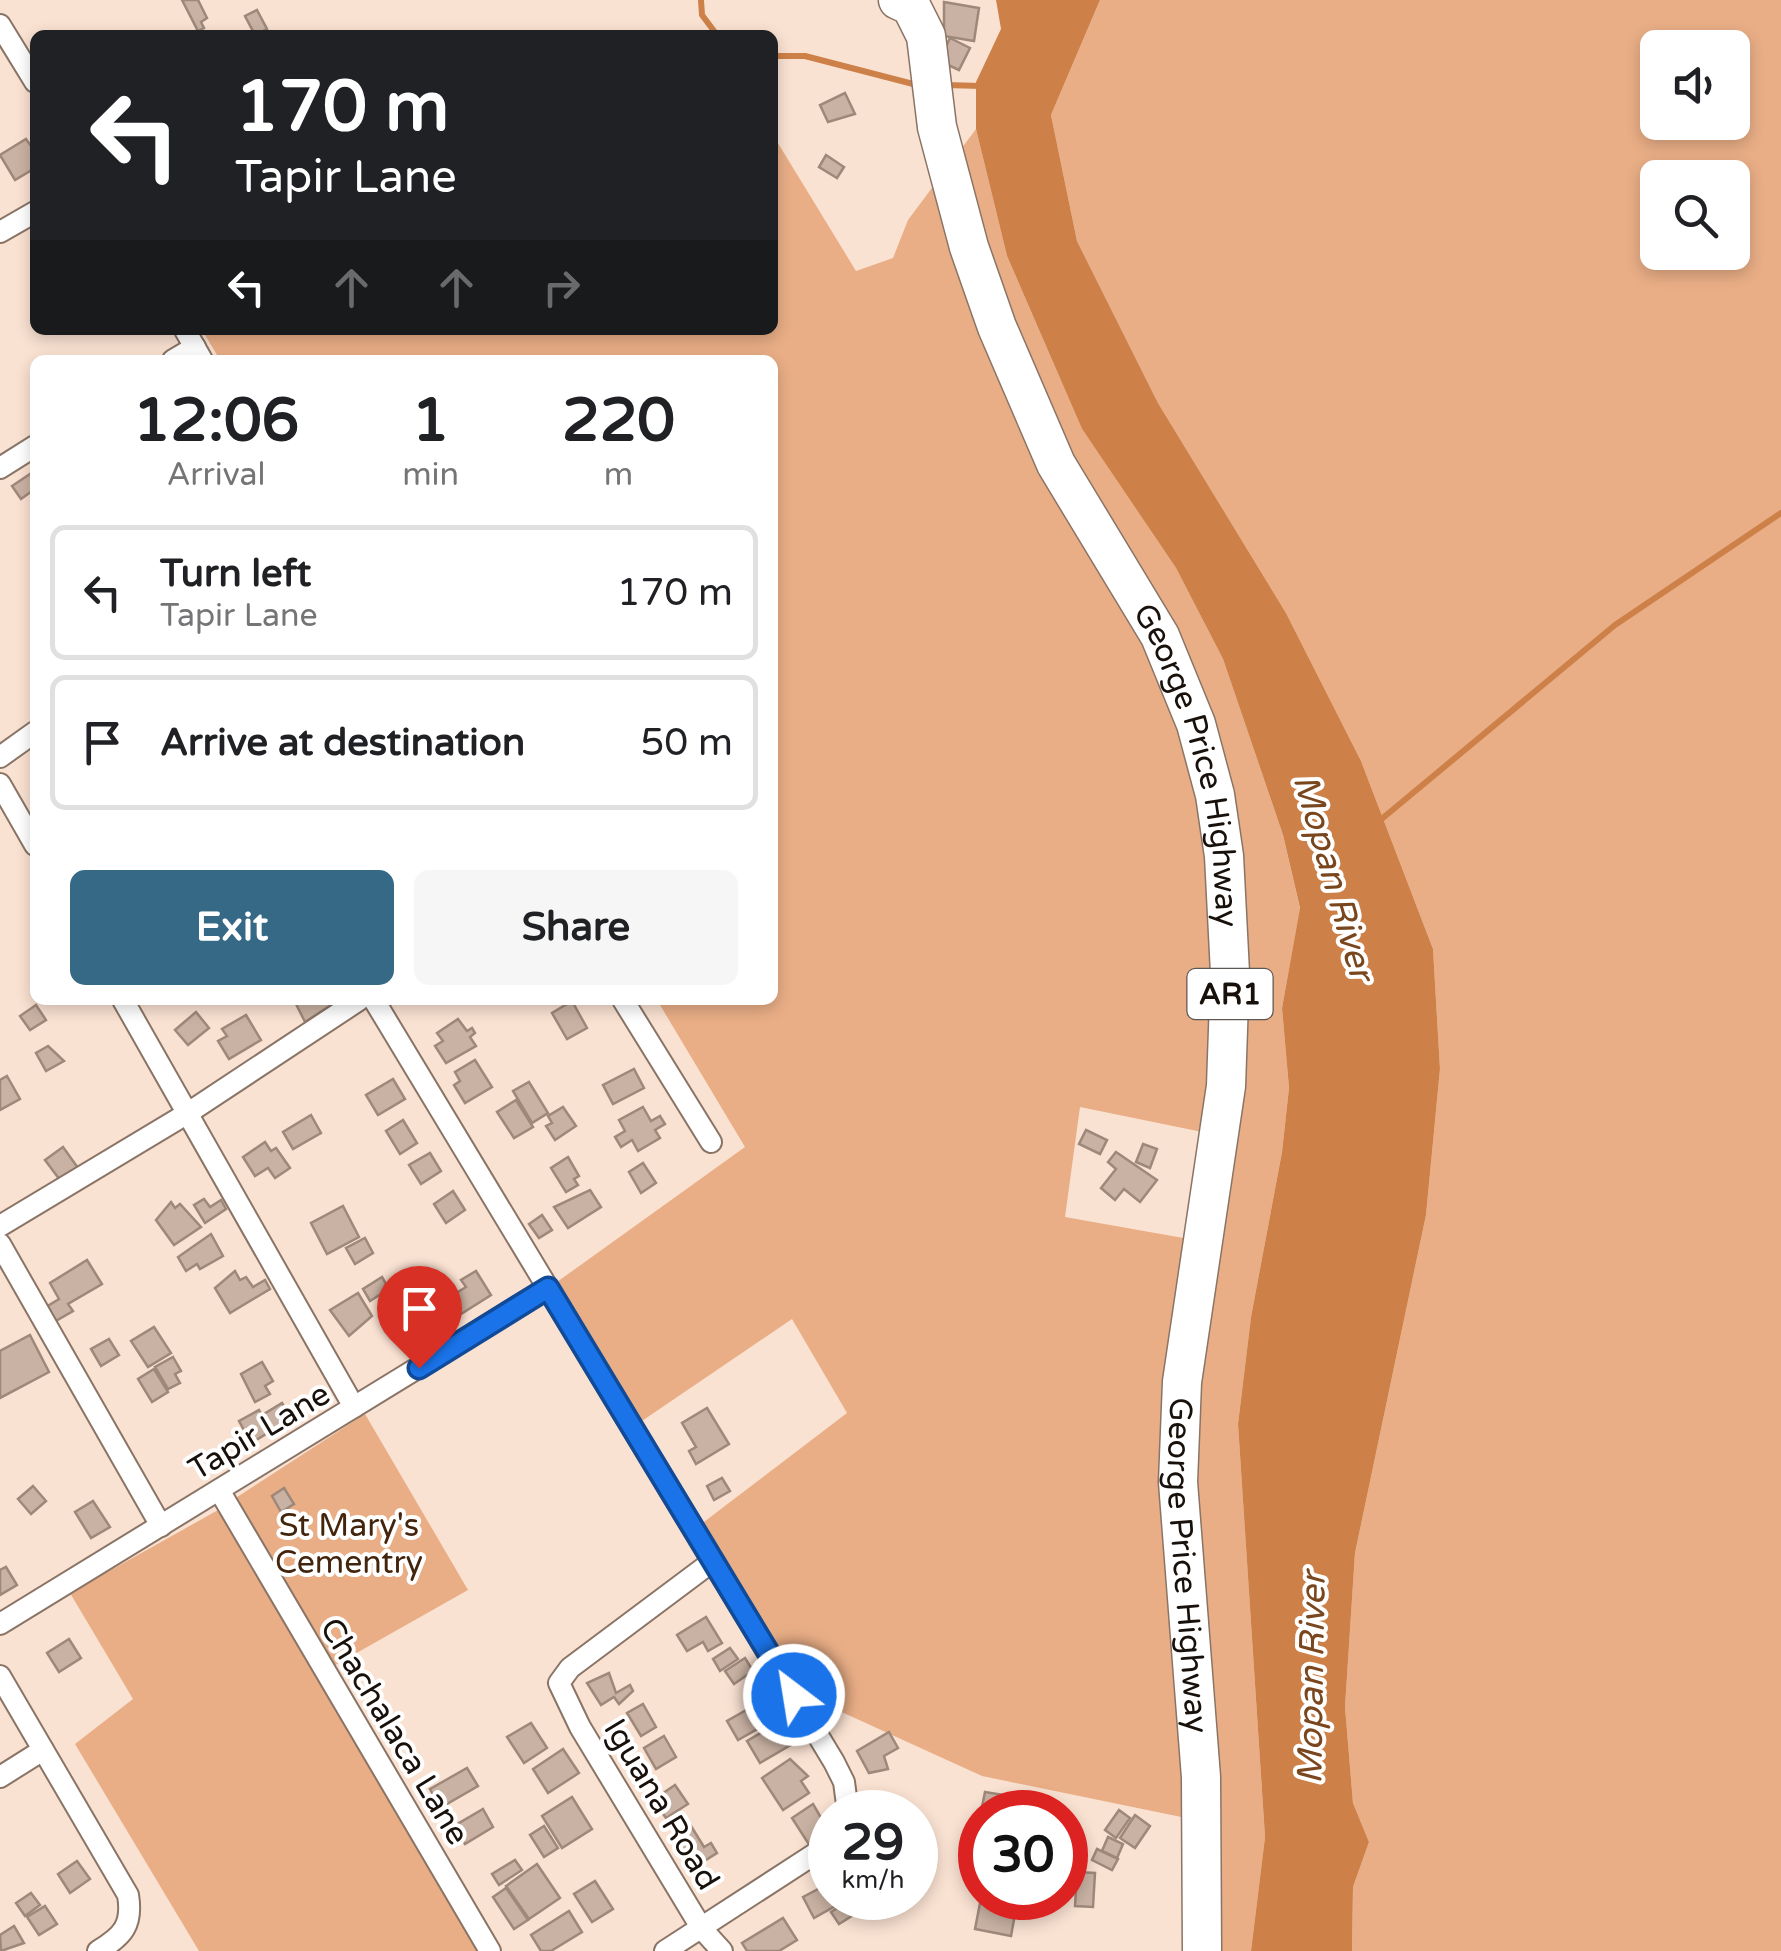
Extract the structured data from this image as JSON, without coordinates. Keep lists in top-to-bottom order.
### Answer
{
  "streets": {
    "highway": ["George Price Highway", "AR1"],
    "street": ["Tapir Lane", "Chachalaca Lane", "Iguana Road"]
  },
  "crossings": [
    ["Tapir Lane", "Chachalaca Lane"]
  ],
  "water": ["Mopan River"],
  "parks": ["St Mary's Cementry"],
  "page": {
    "turn": ["170 m", "Tapir Lane"],
    "eta": [
      "12:06",
      "Arrival",
      "1",
      "min",
      "220",
      "m"
    ],
    "list": [
      {
        "name": "Turn left",
        "note": "Tapir Lane",
        "value": "170 m"
      },
      {
        "name": "Arrive at destination",
        "value": "50 m"
      }
    ],
    "buttons": ["Exit", "Share"],
    "speed": "29 km/h",
    "limit": "30"
  }
}
